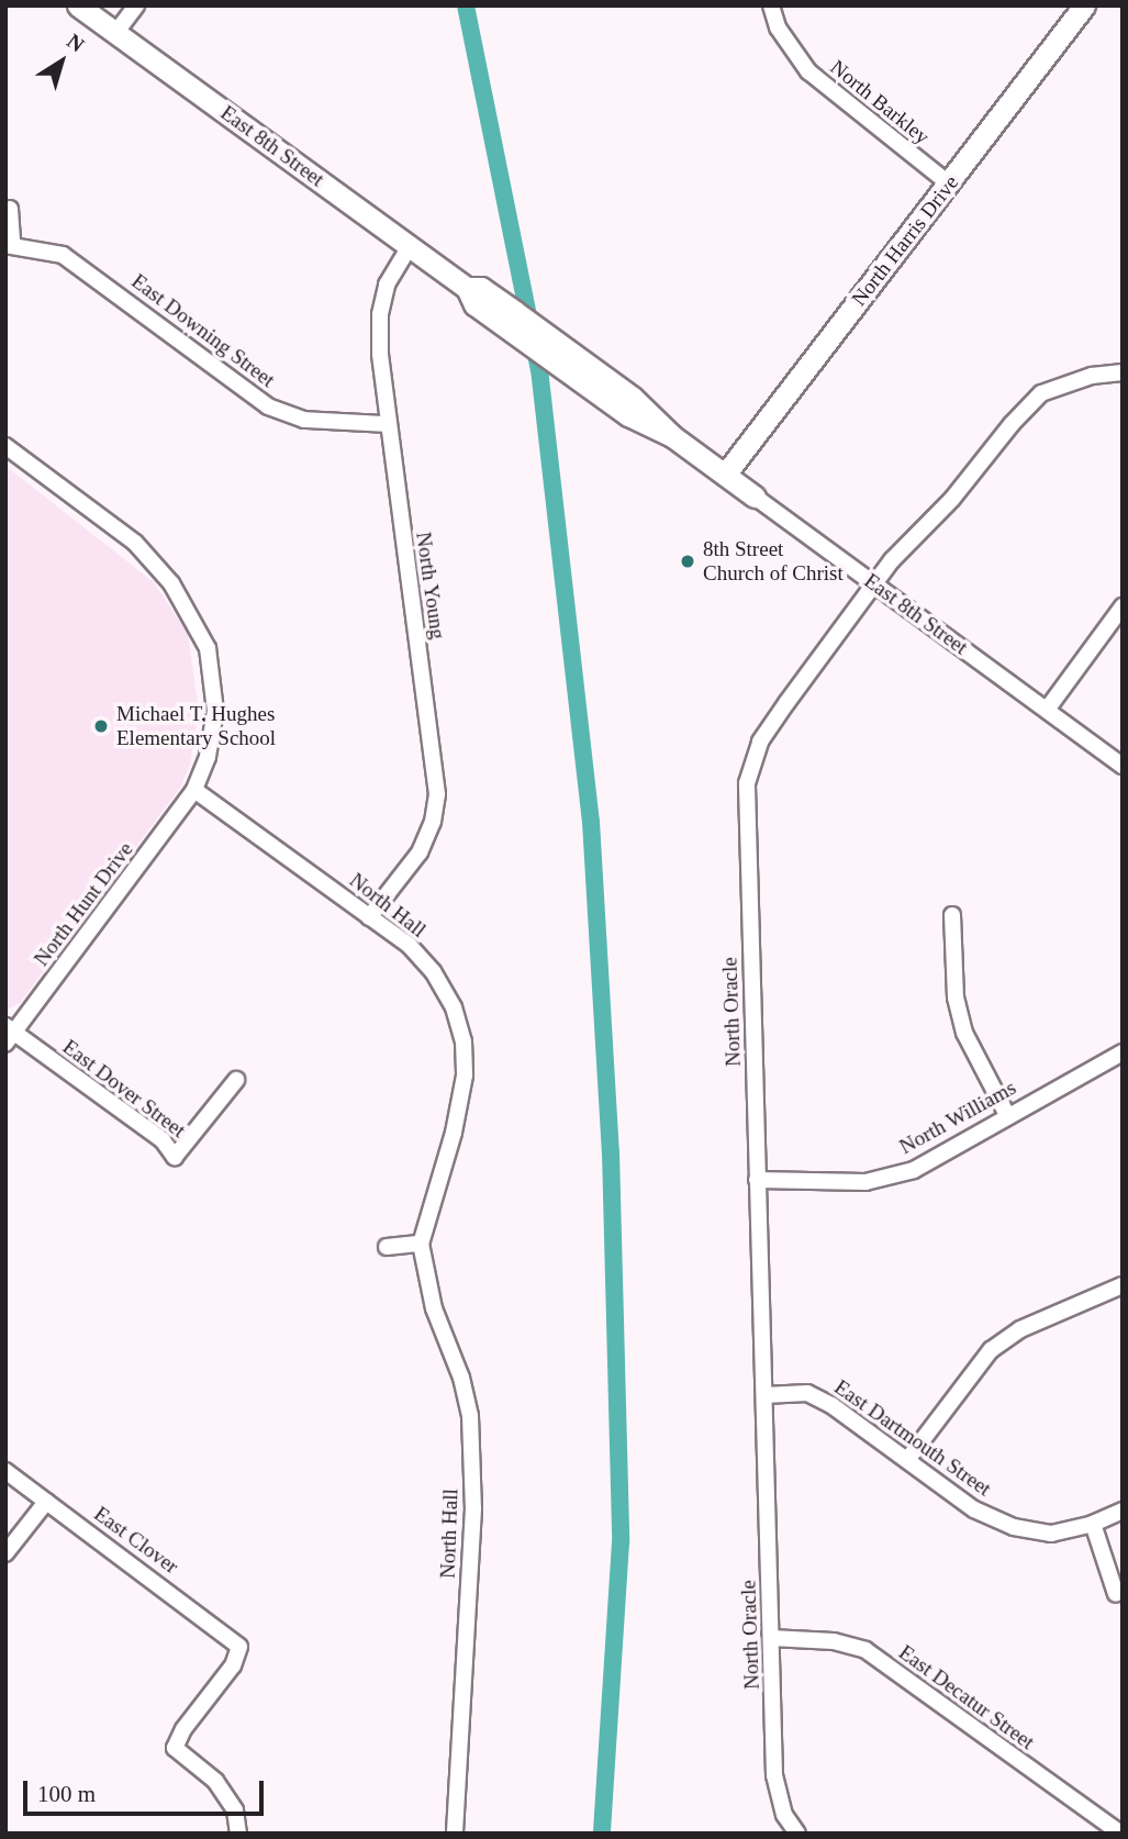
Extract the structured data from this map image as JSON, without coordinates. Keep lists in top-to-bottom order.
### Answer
{
  "streets": {
    "street": [
      "North Barkley",
      "East 8th Street",
      "North Harris Drive",
      "East Downing Street",
      "North Young",
      "North Hunt Drive",
      "North Hall",
      "North Oracle",
      "East Dover Street",
      "North Williams",
      "East Dartmouth Street",
      "East Clover",
      "East Decatur Street"
    ]
  },
  "crossings": [
    ["North Barkley", "North Harris Drive"],
    ["East 8th Street", "North Harris Drive"],
    ["East 8th Street", "North Young"],
    ["East 8th Street", "North Oracle"],
    ["East Downing Street", "North Young"],
    ["North Young", "North Hall"],
    ["North Hunt Drive", "North Hall"],
    ["North Hunt Drive", "East Dover Street"],
    ["North Oracle", "North Williams"],
    ["North Oracle", "East Dartmouth Street"],
    ["North Oracle", "East Decatur Street"]
  ],
  "places": ["8th Street Church of Christ", "Michael T. Hughes Elementary School"],
  "scale_bar": "100 m",
  "north": "top right"
}
